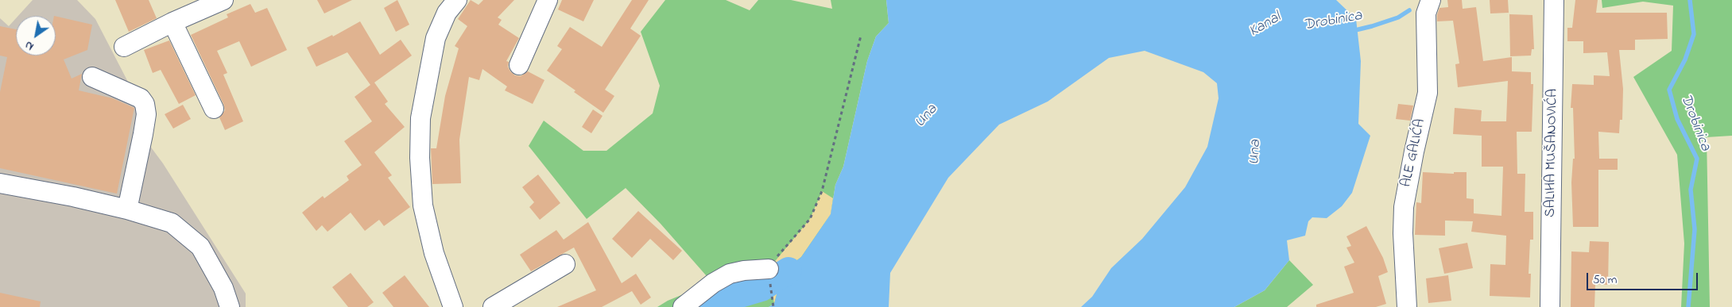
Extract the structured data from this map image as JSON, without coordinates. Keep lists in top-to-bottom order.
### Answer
{
  "streets": {
    "street": ["ALE GALIĆA", "SALIHA MUŠANOVIĆA"]
  },
  "water": ["Drobinica", "Kanal", "Una"],
  "scale_bar": "50 m",
  "north": "bottom left"
}
